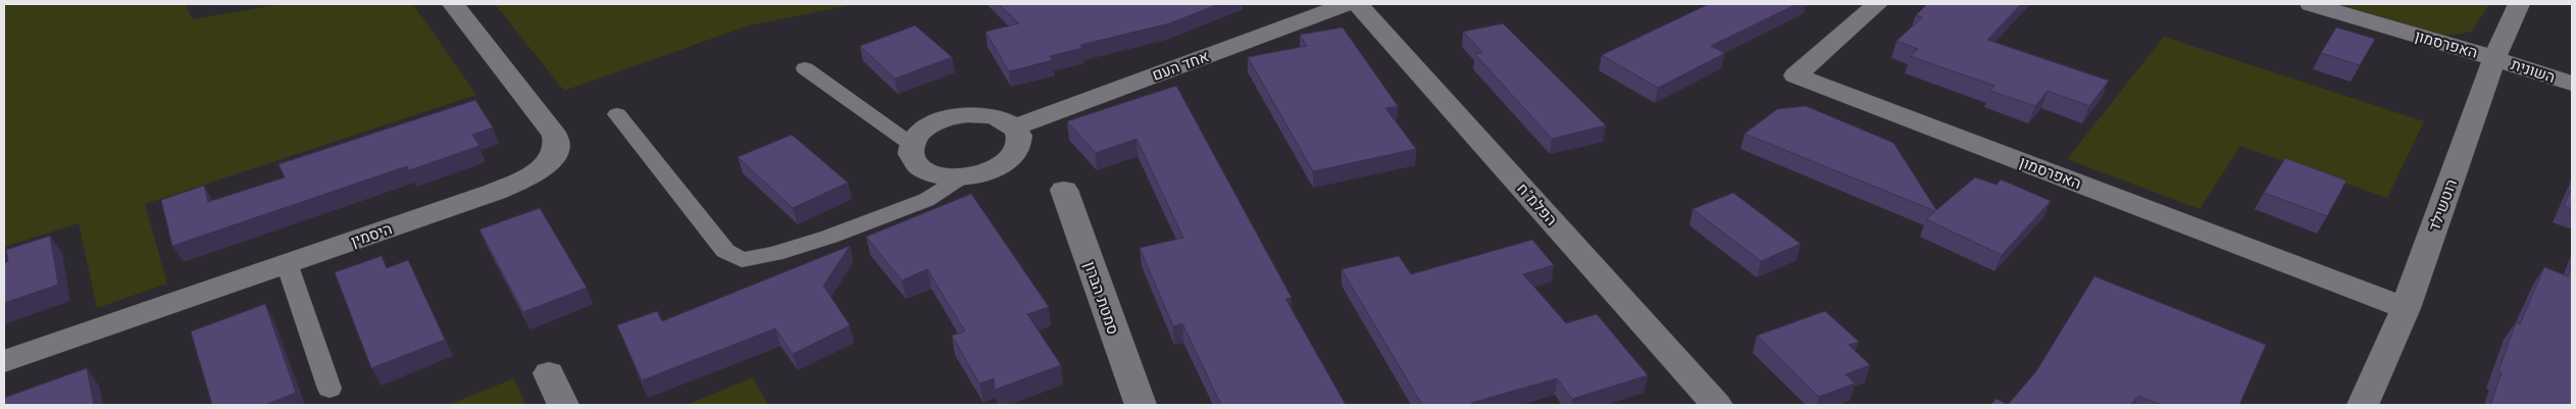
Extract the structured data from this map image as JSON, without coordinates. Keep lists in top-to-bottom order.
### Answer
{
  "streets": {
    "street": [
      "האפרסמון",
      "אחד העם",
      "השונית",
      "הפלמ\"ח",
      "רוטשילד",
      "היסמין",
      "סמטת הברון"
    ]
  },
  "crossings": [
    ["האפרסמון", "השונית"],
    ["האפרסמון", "רוטשילד"],
    ["השונית", "רוטשילד"]
  ]
}
